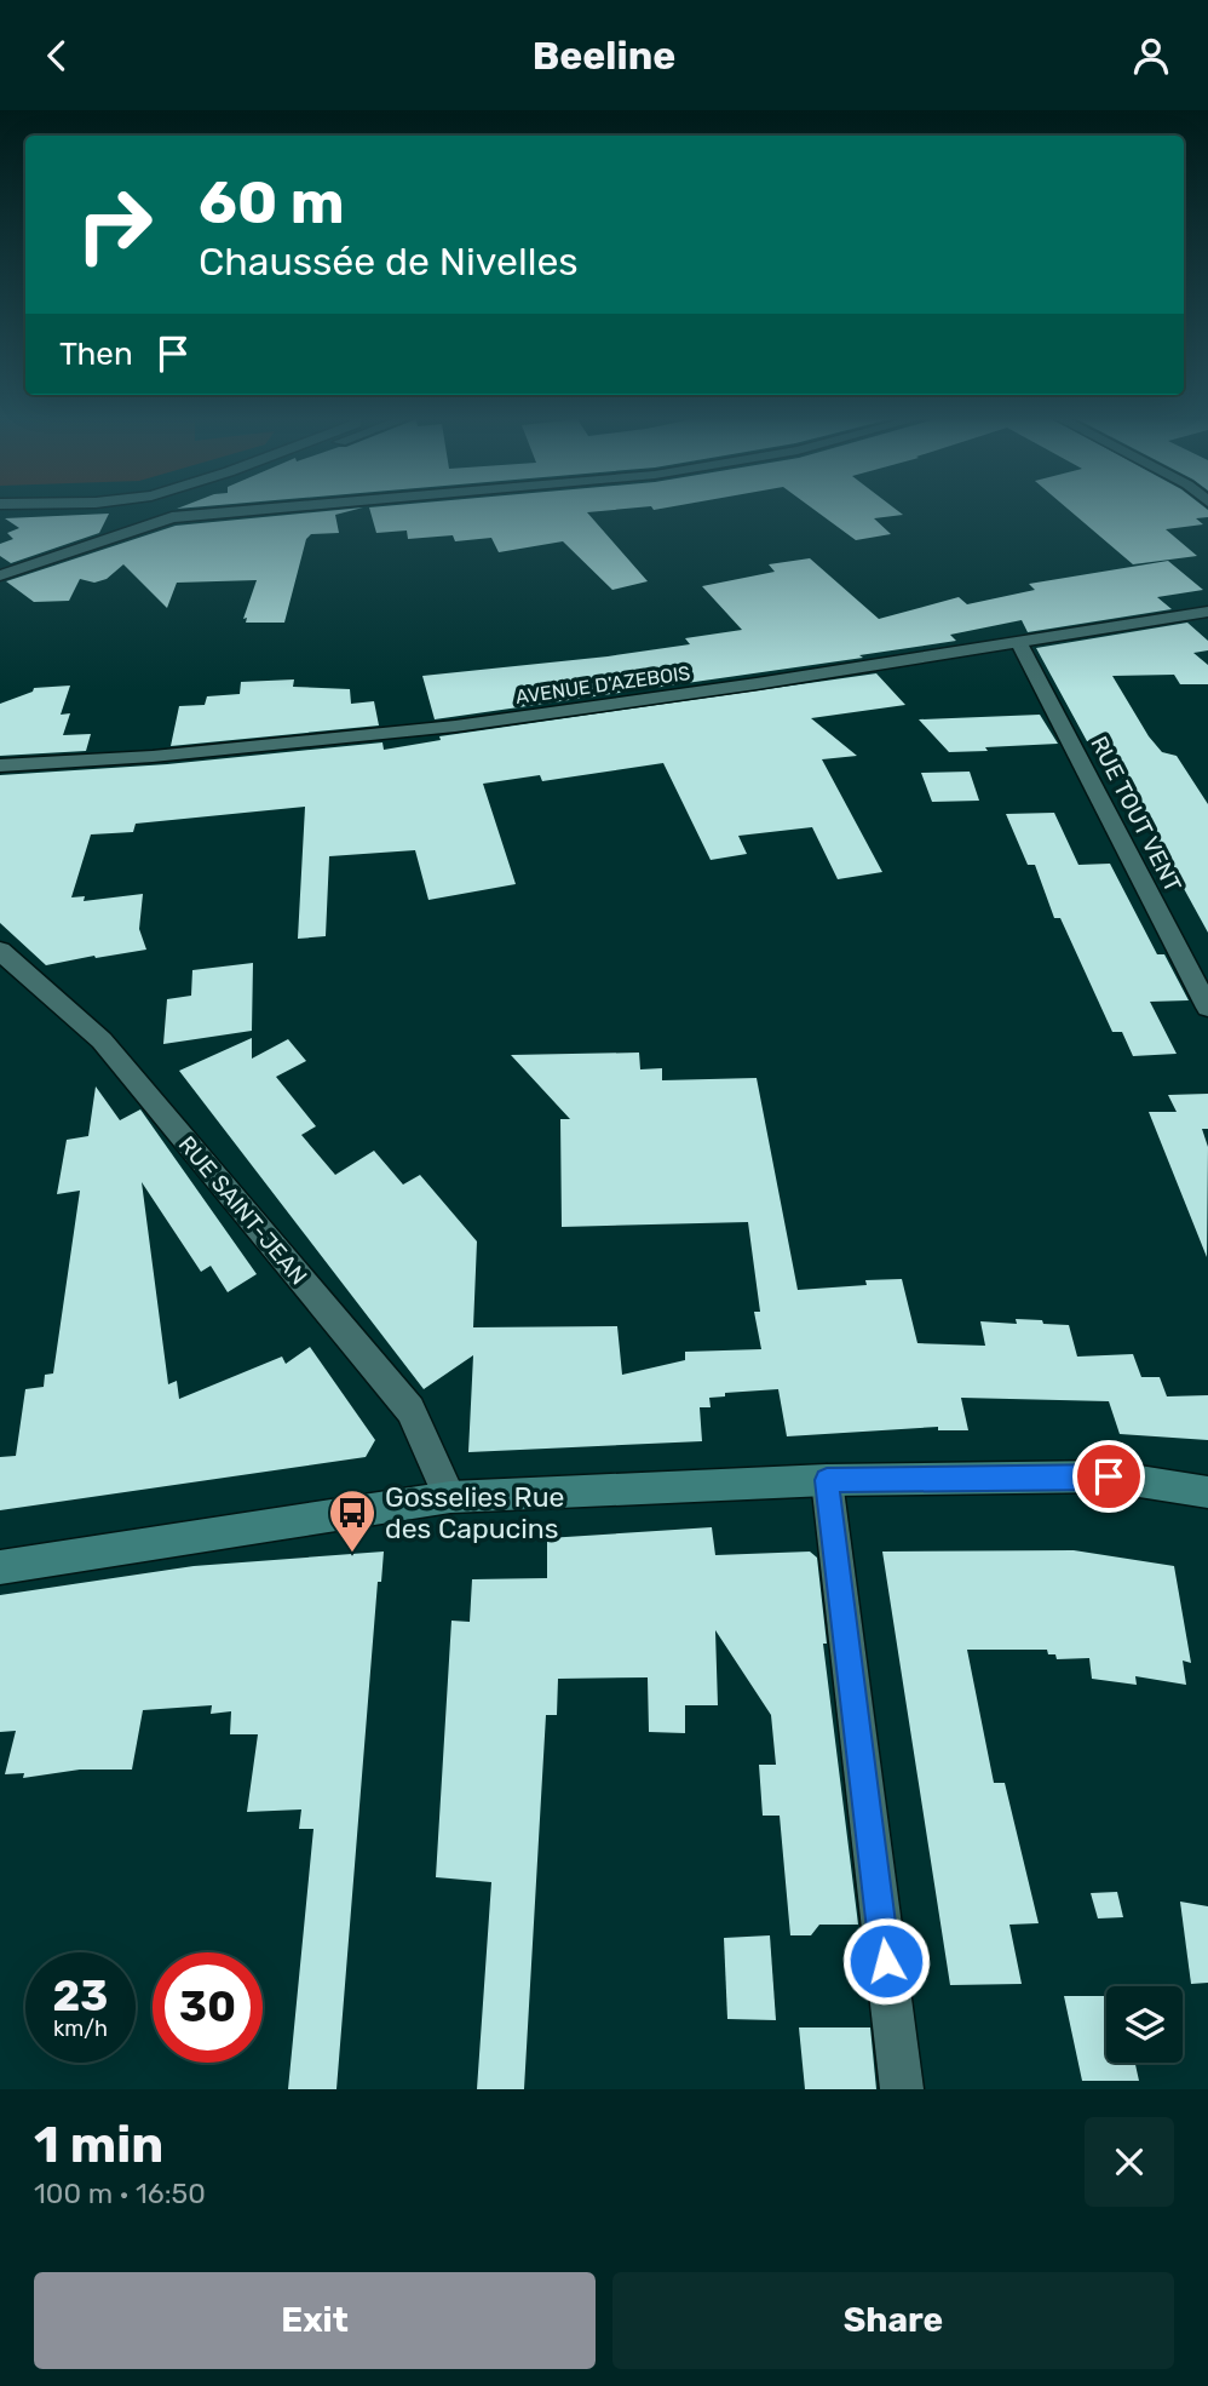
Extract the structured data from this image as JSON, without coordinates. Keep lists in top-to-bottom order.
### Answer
{
  "streets": {
    "street": ["AVENUE D'AZEBOIS", "RUE TOUT VENT", "RUE SAINT-JEAN"]
  },
  "crossings": [
    ["AVENUE D'AZEBOIS", "RUE TOUT VENT"]
  ],
  "places": {
    "bus stop": ["Gosselies Rue des Capucins"]
  },
  "page": {
    "header": "Beeline",
    "turn": ["60 m", "Chaussée de Nivelles"],
    "then": "Then",
    "speed": "23 km/h",
    "limit": "30",
    "heading": ["1 min", "100 m · 16:50"],
    "buttons": ["Exit", "Share"]
  }
}
